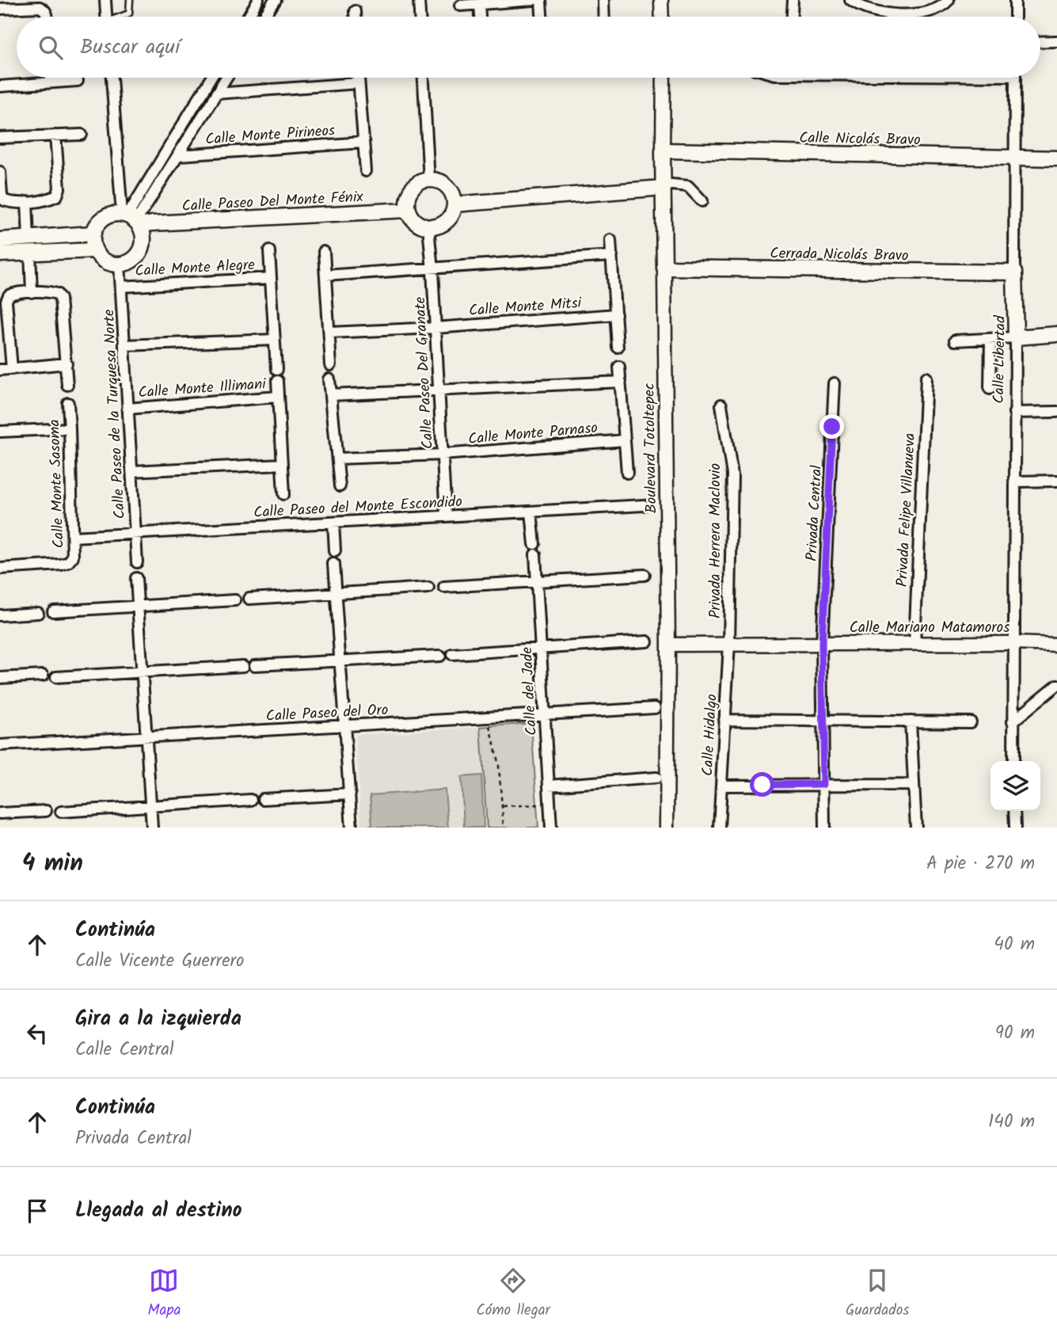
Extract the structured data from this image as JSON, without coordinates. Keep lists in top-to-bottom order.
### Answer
{
  "streets": {
    "main road": [
      "Calle Nicolás Bravo",
      "Calle Paseo Del Monte Fénix",
      "Cerrada Nicolás Bravo",
      "Calle Libertad",
      "Boulevard Totoltepec"
    ],
    "street": [
      "Calle Monte Pirineos",
      "Calle Monte Alegre",
      "Calle Monte Mitsi",
      "Calle Paseo Del Granate",
      "Calle Monte Illimani",
      "Calle Paseo de la Turquesa Norte",
      "Calle Monte Parnaso",
      "Calle Monte Sasoma",
      "Calle Paseo del Monte Escondido",
      "Privada Felipe Villanueva",
      "Privada Central",
      "Privada Herrera Maclovio",
      "Calle Mariano Matamoros",
      "Calle del Jade",
      "Calle Paseo del Oro",
      "Calle Hidalgo"
    ]
  },
  "crossings": [
    ["Calle Nicolás Bravo", "Calle Libertad"],
    ["Calle Nicolás Bravo", "Boulevard Totoltepec"],
    ["Calle Paseo Del Monte Fénix", "Calle Paseo Del Granate"],
    ["Calle Paseo Del Monte Fénix", "Calle Paseo de la Turquesa Norte"],
    ["Cerrada Nicolás Bravo", "Calle Libertad"],
    ["Cerrada Nicolás Bravo", "Boulevard Totoltepec"],
    ["Calle Monte Alegre", "Calle Paseo de la Turquesa Norte"],
    ["Calle Monte Mitsi", "Calle Paseo Del Granate"],
    ["Calle Libertad", "Calle Mariano Matamoros"],
    ["Calle Paseo Del Granate", "Calle Monte Parnaso"],
    ["Calle Paseo Del Granate", "Calle Paseo del Monte Escondido"],
    ["Calle Monte Illimani", "Calle Paseo de la Turquesa Norte"],
    ["Calle Paseo de la Turquesa Norte", "Calle Paseo del Monte Escondido"],
    ["Boulevard Totoltepec", "Calle Mariano Matamoros"],
    ["Calle Monte Sasoma", "Calle Paseo del Monte Escondido"],
    ["Calle Paseo del Monte Escondido", "Calle del Jade"],
    ["Privada Felipe Villanueva", "Calle Mariano Matamoros"],
    ["Privada Central", "Calle Mariano Matamoros"],
    ["Privada Herrera Maclovio", "Calle Mariano Matamoros"],
    ["Privada Herrera Maclovio", "Calle Hidalgo"],
    ["Calle Mariano Matamoros", "Calle Hidalgo"],
    ["Calle del Jade", "Calle Paseo del Oro"]
  ],
  "page": {
    "search": "Buscar aquí",
    "heading": ["4 min", "A pie · 270 m"],
    "list": [
      ["Continúa", "Calle Vicente Guerrero", "40 m"],
      ["Gira a la izquierda", "Calle Central", "90 m"],
      ["Continúa", "Privada Central", "140 m"],
      "Llegada al destino"
    ],
    "nav": ["Mapa", "Cómo llegar", "Guardados"]
  }
}
